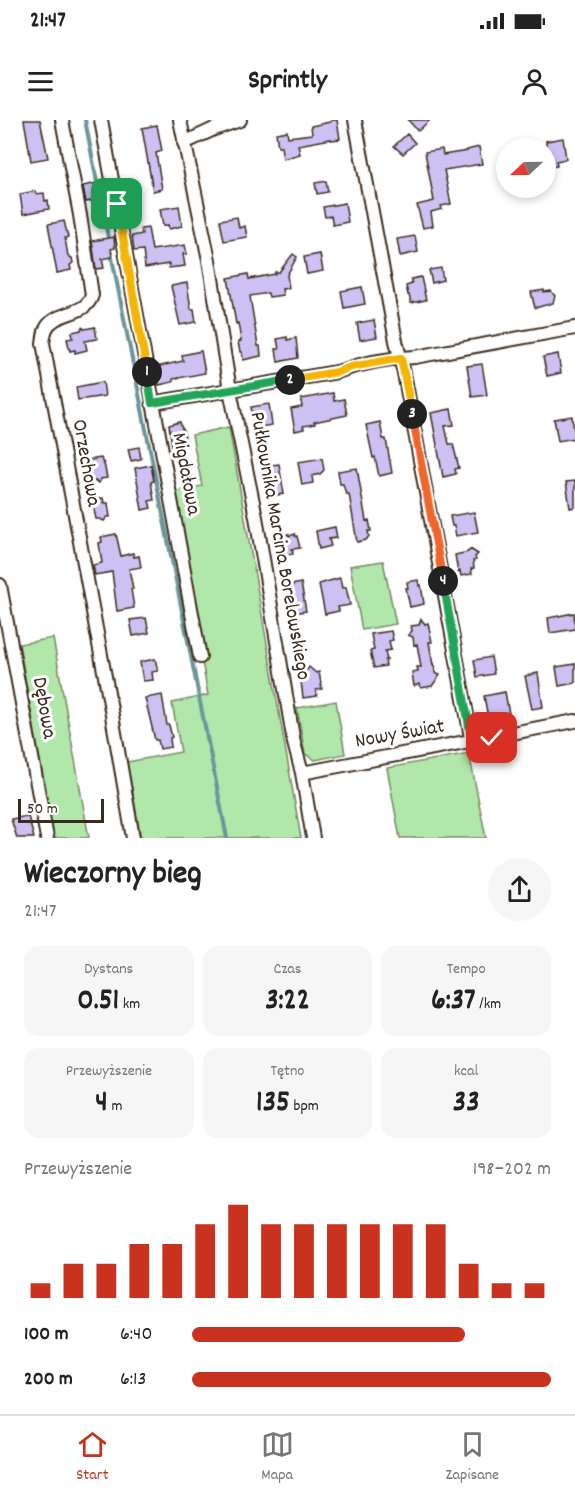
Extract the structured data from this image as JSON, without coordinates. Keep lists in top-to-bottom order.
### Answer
{
  "streets": {
    "street": [
      "Orzechowa",
      "Migdałowa",
      "Pułkownika Marcina Borelowskiego",
      "Dębowa",
      "Nowy Świat"
    ]
  },
  "crossings": [
    ["Pułkownika Marcina Borelowskiego", "Nowy Świat"]
  ],
  "scale_bar": "50 m",
  "north": "left",
  "page": {
    "status": "21:47",
    "header": "Sprintly",
    "pins": [
      "1",
      "2",
      "3",
      "4"
    ],
    "scale": "50 m",
    "heading": ["Wieczorny bieg", "21:47"],
    "stats": [
      ["Dystans", "0.51 km"],
      ["Czas", "3:22"],
      ["Tempo", "6:37 /km"],
      ["Przewyższenie", "4 m"],
      ["Tętno", "135 bpm"],
      ["kcal", "33"]
    ],
    "chart": ["Przewyższenie", "198–202 m"],
    "list": [
      {
        "name": "100 m",
        "note": "6:40"
      },
      {
        "name": "200 m",
        "note": "6:13"
      }
    ],
    "tabs": ["Start", "Mapa", "Zapisane"]
  }
}
